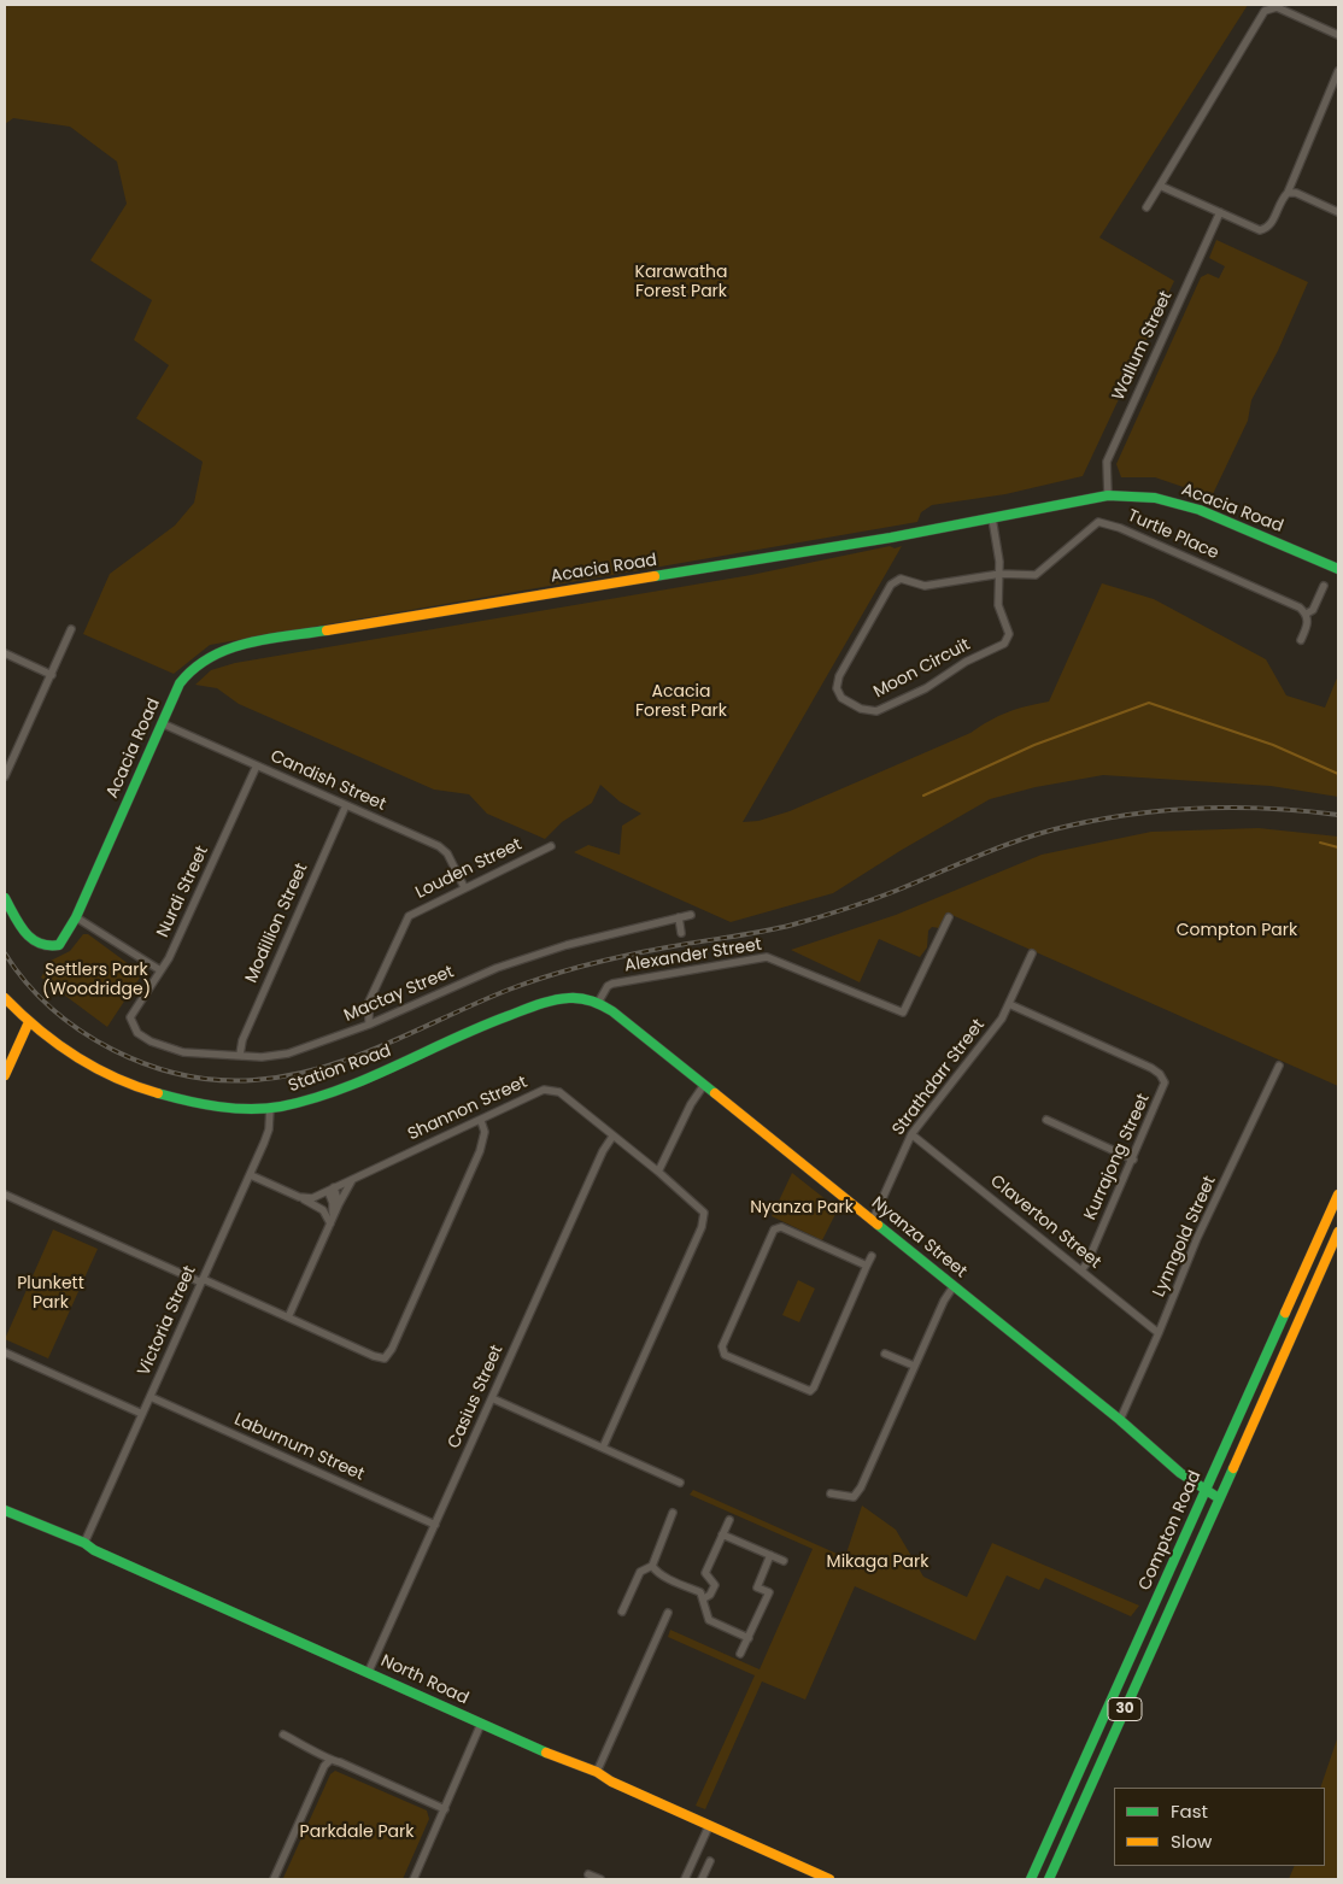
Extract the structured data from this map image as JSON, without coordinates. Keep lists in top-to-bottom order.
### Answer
{
  "streets": {
    "street": [
      "Wallum Street",
      "Acacia Road",
      "Turtle Place",
      "Moon Circuit",
      "Candish Street",
      "Louden Street",
      "Nurdi Street",
      "Modillion Street",
      "Alexander Street",
      "Mactay Street",
      "Station Road",
      "Strathdarr Street",
      "Shannon Street",
      "Kurrajong Street",
      "Claverton Street",
      "Lynngold Street",
      "Nyanza Street",
      "Victoria Street",
      "Casius Street",
      "Laburnum Street",
      "Compton Road",
      "North Road",
      "30"
    ]
  },
  "crossings": [
    ["Wallum Street", "Acacia Road"],
    ["Acacia Road", "Moon Circuit"],
    ["Acacia Road", "Candish Street"],
    ["Turtle Place", "Moon Circuit"],
    ["Candish Street", "Louden Street"],
    ["Candish Street", "Nurdi Street"],
    ["Candish Street", "Modillion Street"],
    ["Louden Street", "Mactay Street"],
    ["Nurdi Street", "Mactay Street"],
    ["Modillion Street", "Mactay Street"],
    ["Alexander Street", "Station Road"],
    ["Alexander Street", "Nyanza Street"],
    ["Station Road", "Nyanza Street"],
    ["Station Road", "Victoria Street"],
    ["Strathdarr Street", "Kurrajong Street"],
    ["Strathdarr Street", "Claverton Street"],
    ["Strathdarr Street", "Nyanza Street"],
    ["Shannon Street", "Casius Street"],
    ["Kurrajong Street", "Claverton Street"],
    ["Claverton Street", "Lynngold Street"],
    ["Lynngold Street", "Nyanza Street"],
    ["Nyanza Street", "Compton Road"],
    ["Victoria Street", "Laburnum Street"],
    ["Victoria Street", "North Road"],
    ["Casius Street", "Laburnum Street"],
    ["Casius Street", "North Road"]
  ],
  "parks": [
    "Karawatha Forest Park",
    "Acacia Forest Park",
    "Compton Park",
    "Settlers Park (Woodridge)",
    "Nyanza Park",
    "Plunkett Park",
    "Mikaga Park",
    "Parkdale Park"
  ],
  "legend": ["Fast", "Slow"]
}
